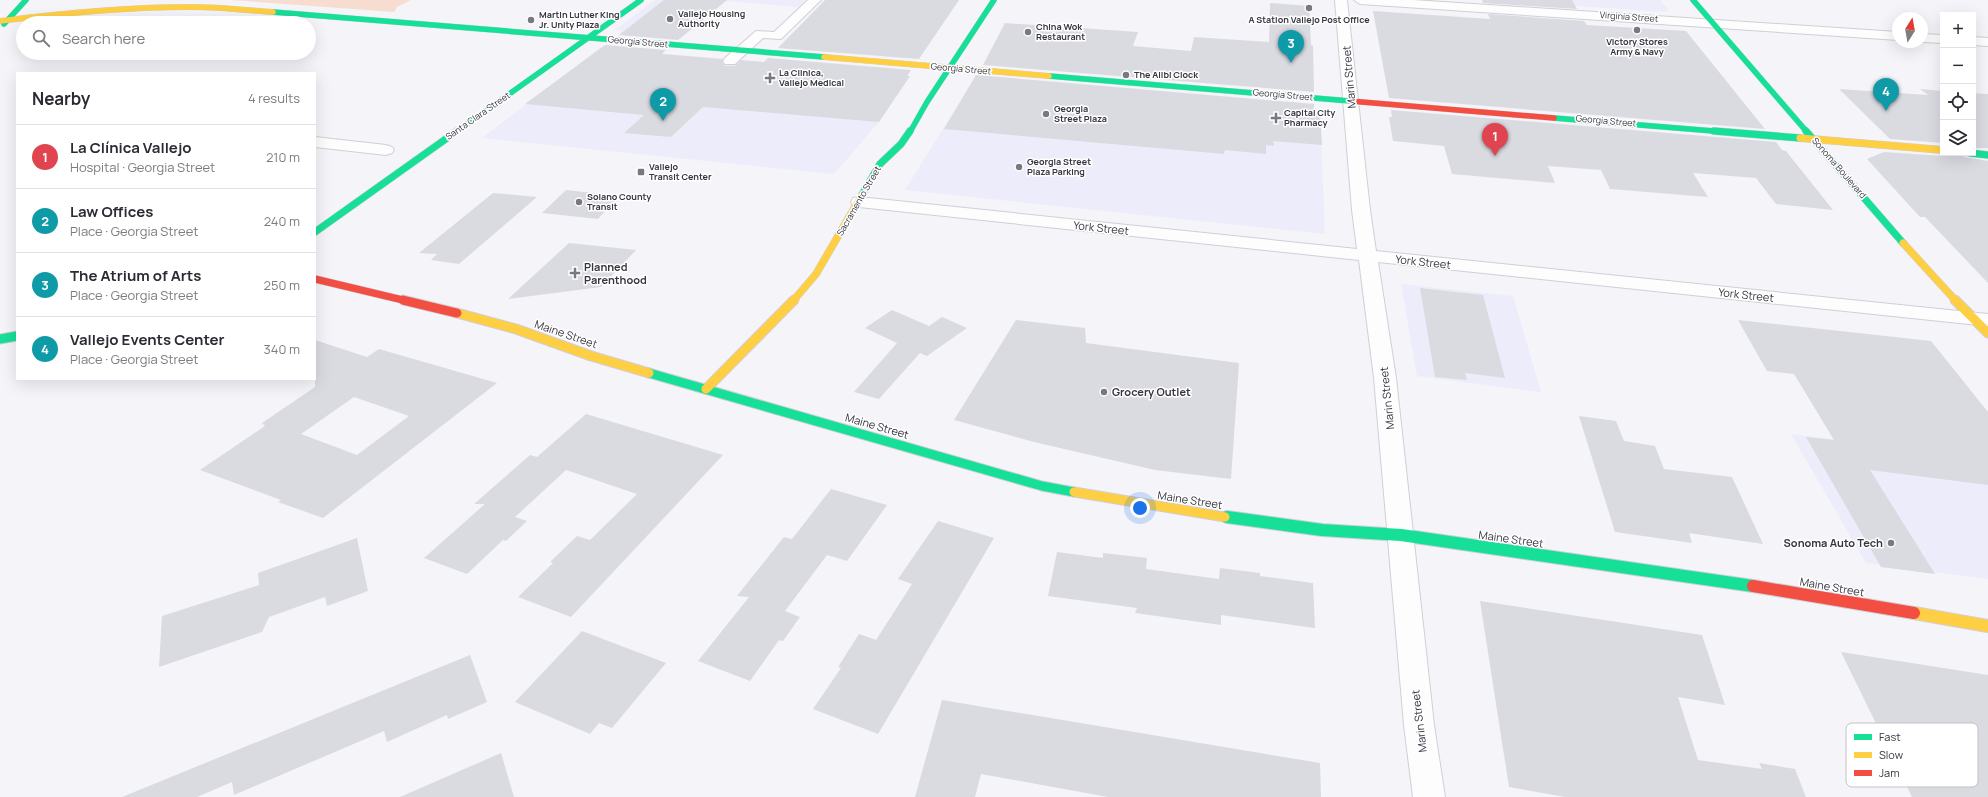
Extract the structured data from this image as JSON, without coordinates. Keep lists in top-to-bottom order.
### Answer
{
  "streets": {
    "main road": [
      "Georgia Street",
      "Santa Clara Street",
      "Sonoma Boulevard",
      "Sacramento Street",
      "Maine Street"
    ],
    "street": ["Virginia Street", "Marin Street", "York Street"]
  },
  "crossings": [
    ["Virginia Street", "Sonoma Boulevard"],
    ["Georgia Street", "Marin Street"],
    ["Georgia Street", "Santa Clara Street"],
    ["Georgia Street", "Sonoma Boulevard"],
    ["Georgia Street", "Sacramento Street"],
    ["Marin Street", "York Street"],
    ["Marin Street", "Maine Street"],
    ["Sonoma Boulevard", "York Street"],
    ["Sacramento Street", "York Street"],
    ["Sacramento Street", "Maine Street"]
  ],
  "places": {
    "other": [
      "A Station Vallejo Post Office",
      "Vallejo Housing Authority",
      "Martin Luther King Jr. Unity Plaza",
      "Victory Stores Army & Navy",
      "China Wok Restaurant",
      "The Alibi Clock",
      "Georgia Street Plaza",
      "Georgia Street Plaza Parking",
      "Solano County Transit",
      "Grocery Outlet",
      "Sonoma Auto Tech"
    ],
    "health": ["La Clinica, Vallejo Medical", "Capital City Pharmacy", "Planned Parenthood"],
    "transit": ["Vallejo Transit Center"]
  },
  "legend": ["Fast", "Slow", "Jam"],
  "north": "top",
  "page": {
    "map_buttons": ["+", "−"],
    "search": "Search here",
    "pins": [
      "3",
      "4",
      "2",
      "1"
    ],
    "heading": ["Nearby", "4 results"],
    "list": [
      {
        "mark": "1",
        "name": "La Clínica Vallejo",
        "note": "Hospital · Georgia Street",
        "value": "210 m"
      },
      {
        "mark": "2",
        "name": "Law Offices",
        "note": "Place · Georgia Street",
        "value": "240 m"
      },
      {
        "mark": "3",
        "name": "The Atrium of Arts",
        "note": "Place · Georgia Street",
        "value": "250 m"
      },
      {
        "mark": "4",
        "name": "Vallejo Events Center",
        "note": "Place · Georgia Street",
        "value": "340 m"
      }
    ]
  }
}
